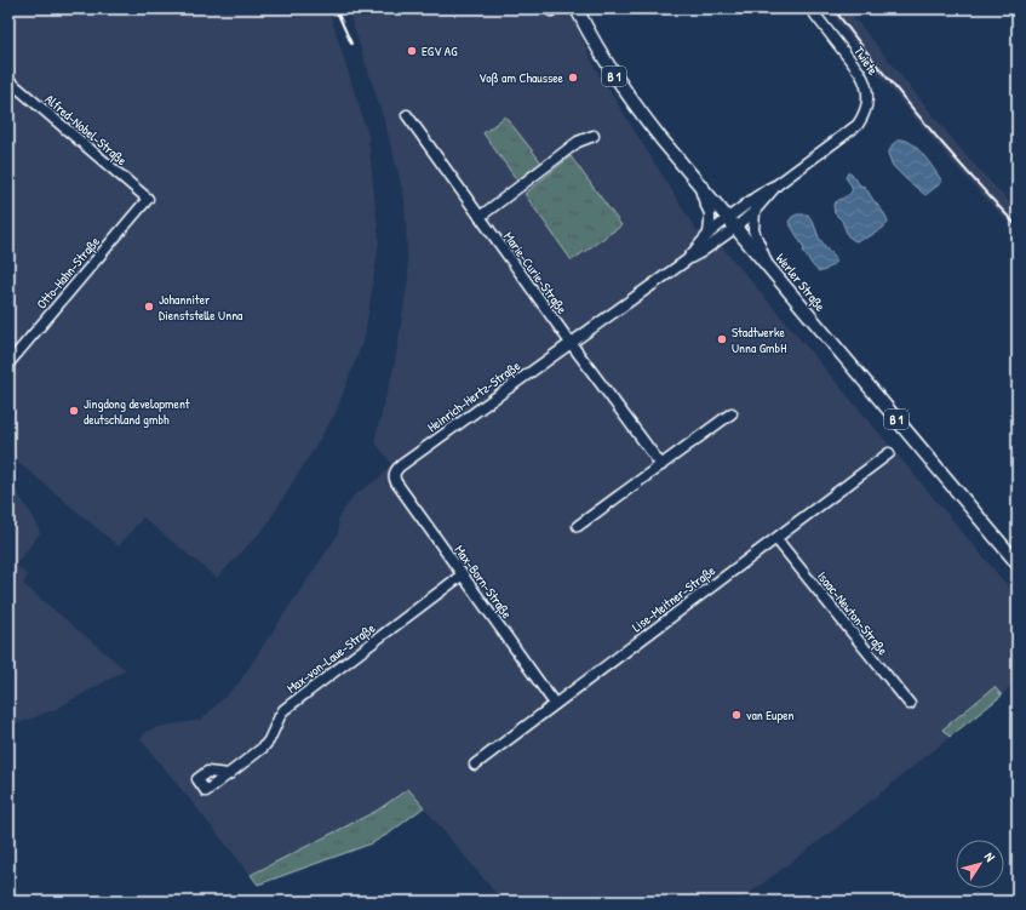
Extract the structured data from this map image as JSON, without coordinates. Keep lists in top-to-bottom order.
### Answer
{
  "streets": {
    "main road": ["B 1", "Werler Straße"],
    "street": [
      "Twiete",
      "Alfred-Nobel-Straße",
      "Otto-Hahn-Straße",
      "Marie-Curie-Straße",
      "Heinrich-Hertz-Straße",
      "Max-Born-Straße",
      "Lise-Meitner-Straße",
      "Isaac-Newton-Straße",
      "Max-von-Laue-Straße"
    ]
  },
  "crossings": [
    ["Twiete", "Werler Straße"],
    ["Twiete", "Heinrich-Hertz-Straße"],
    ["Alfred-Nobel-Straße", "Otto-Hahn-Straße"],
    ["Marie-Curie-Straße", "Heinrich-Hertz-Straße"],
    ["Werler Straße", "Heinrich-Hertz-Straße"],
    ["Heinrich-Hertz-Straße", "Max-Born-Straße"],
    ["Max-Born-Straße", "Lise-Meitner-Straße"],
    ["Max-Born-Straße", "Max-von-Laue-Straße"],
    ["Lise-Meitner-Straße", "Isaac-Newton-Straße"]
  ],
  "places": [
    "EGV AG",
    "Voß am Chaussee",
    "Johanniter Dienststelle Unna",
    "Stadtwerke Unna GmbH",
    "Jingdong development deutschland gmbh",
    "van Eupen"
  ],
  "north": "top right"
}
